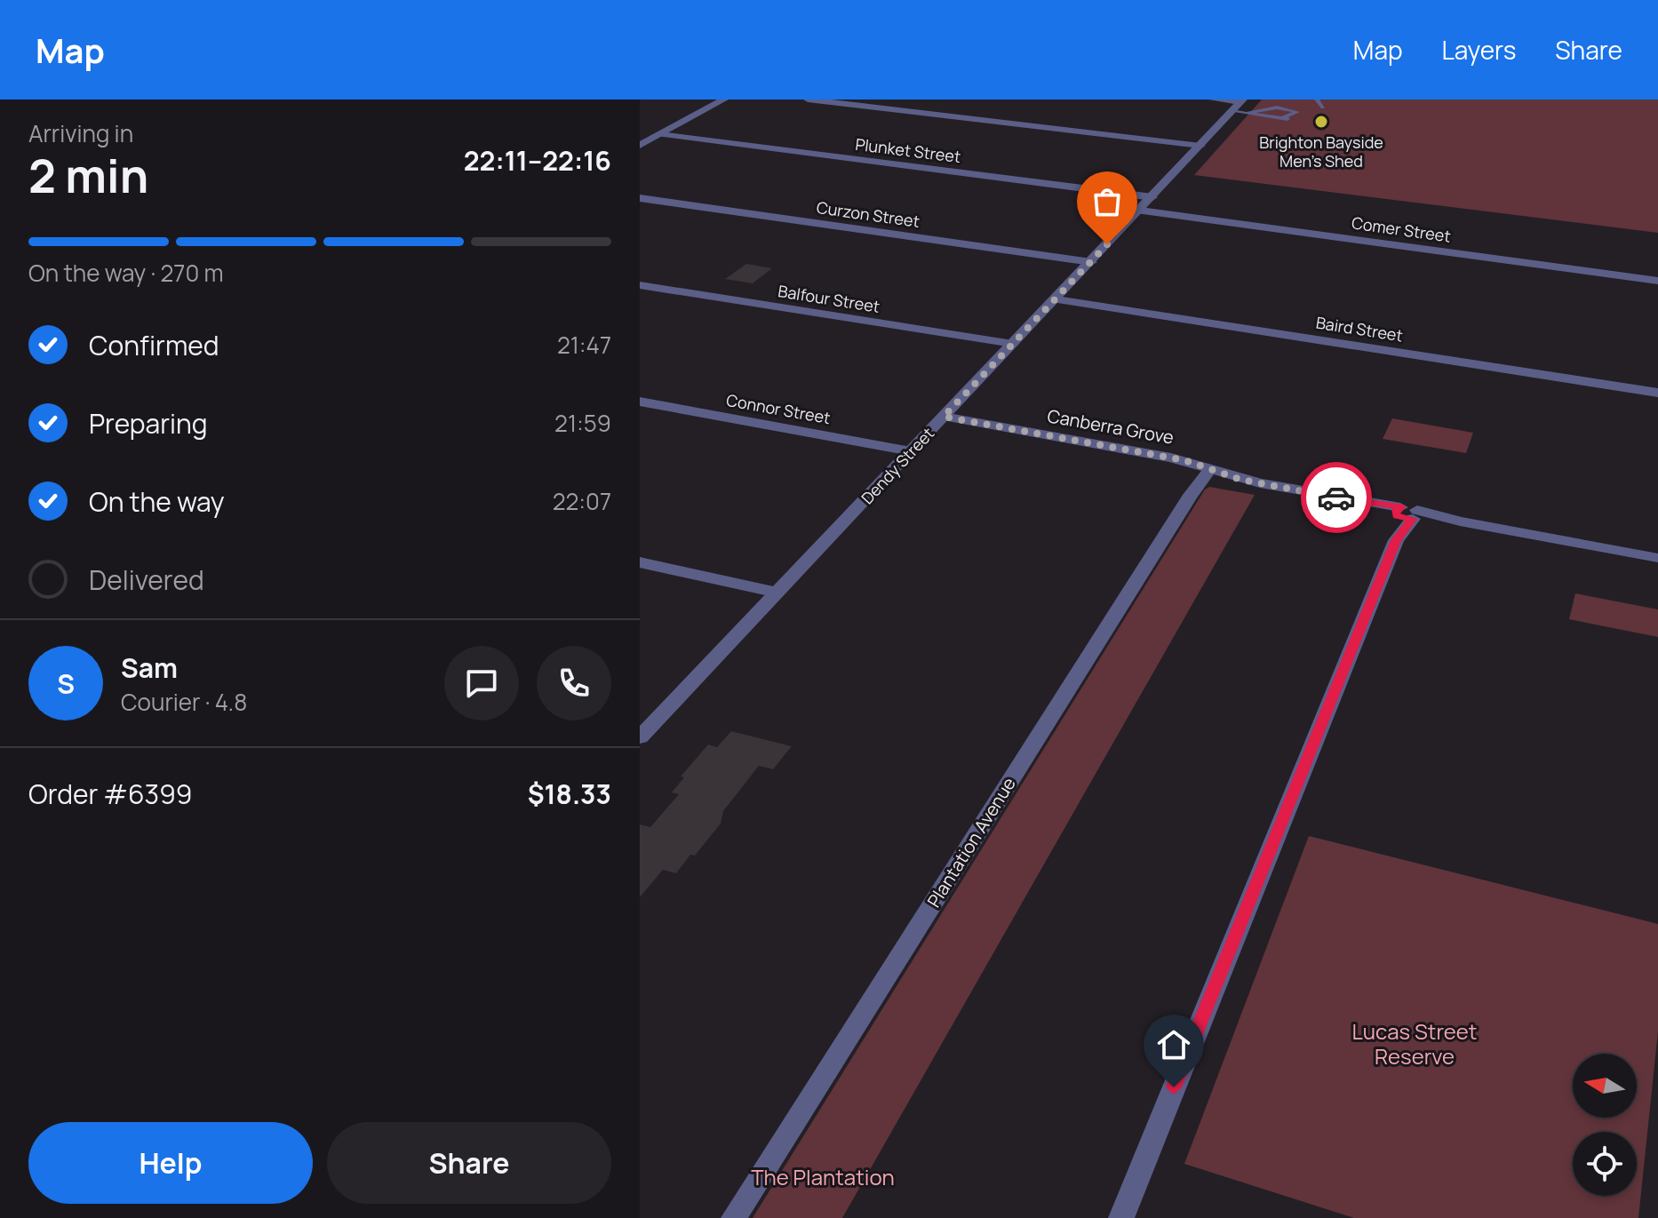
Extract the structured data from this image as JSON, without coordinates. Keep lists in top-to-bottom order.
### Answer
{
  "streets": {
    "street": [
      "Plunket Street",
      "Curzon Street",
      "Comer Street",
      "Balfour Street",
      "Baird Street",
      "Connor Street",
      "Canberra Grove",
      "Dendy Street",
      "Plantation Avenue"
    ]
  },
  "crossings": [
    ["Plunket Street", "Dendy Street"],
    ["Curzon Street", "Dendy Street"],
    ["Comer Street", "Dendy Street"],
    ["Balfour Street", "Dendy Street"],
    ["Baird Street", "Dendy Street"],
    ["Connor Street", "Dendy Street"],
    ["Canberra Grove", "Dendy Street"],
    ["Canberra Grove", "Plantation Avenue"]
  ],
  "parks": ["Lucas Street Reserve", "The Plantation"],
  "places": ["Brighton Bayside Men's Shed"],
  "north": "left",
  "page": {
    "header": "Map",
    "nav": ["Map", "Layers", "Share"],
    "heading": ["2 min", "Arriving in", "22:11–22:16"],
    "panel": [
      "Sam",
      "Courier · 4.8",
      "Order #6399",
      "$18.33"
    ],
    "bar": "On the way · 270 m",
    "list": [
      ["Confirmed", "21:47"],
      ["Preparing", "21:59"],
      ["On the way", "22:07"],
      "Delivered"
    ],
    "round": "S",
    "buttons": ["Help", "Share"]
  }
}
